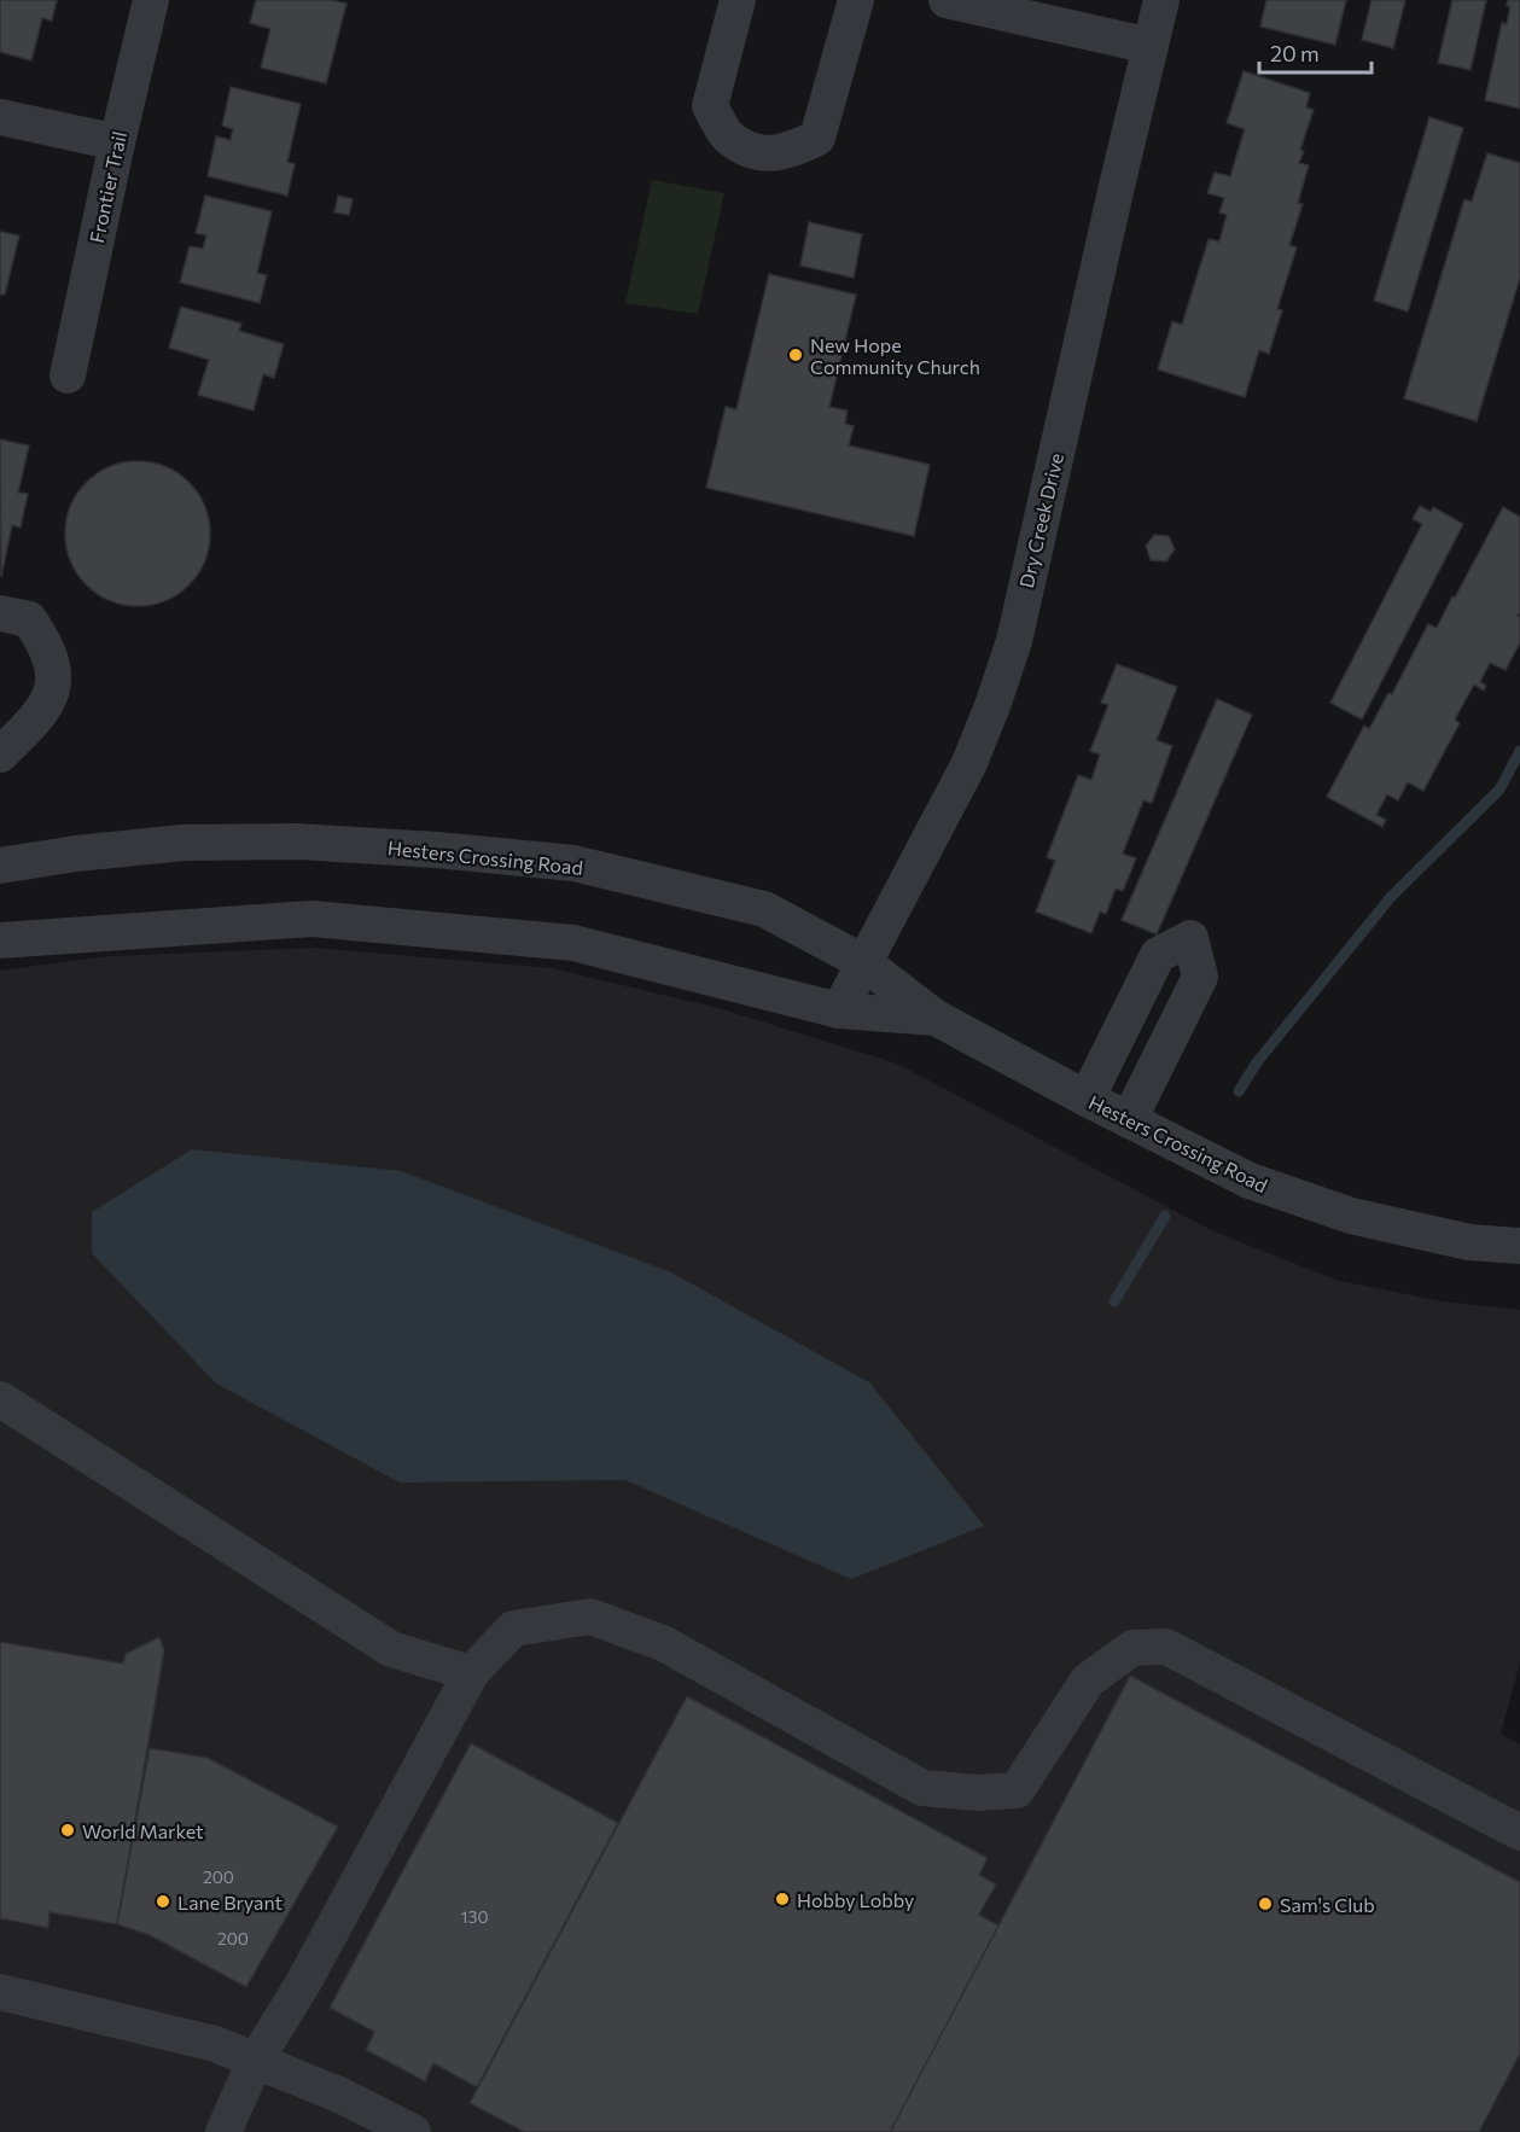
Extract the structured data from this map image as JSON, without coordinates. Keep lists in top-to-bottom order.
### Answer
{
  "streets": {
    "street": ["Frontier Trail", "Dry Creek Drive", "Hesters Crossing Road"]
  },
  "crossings": [
    ["Dry Creek Drive", "Hesters Crossing Road"]
  ],
  "places": [
    "New Hope Community Church",
    "World Market",
    "Hobby Lobby",
    "Lane Bryant",
    "Sam's Club"
  ],
  "house_numbers": ["200", "130", "200"],
  "scale_bar": "20 m"
}
